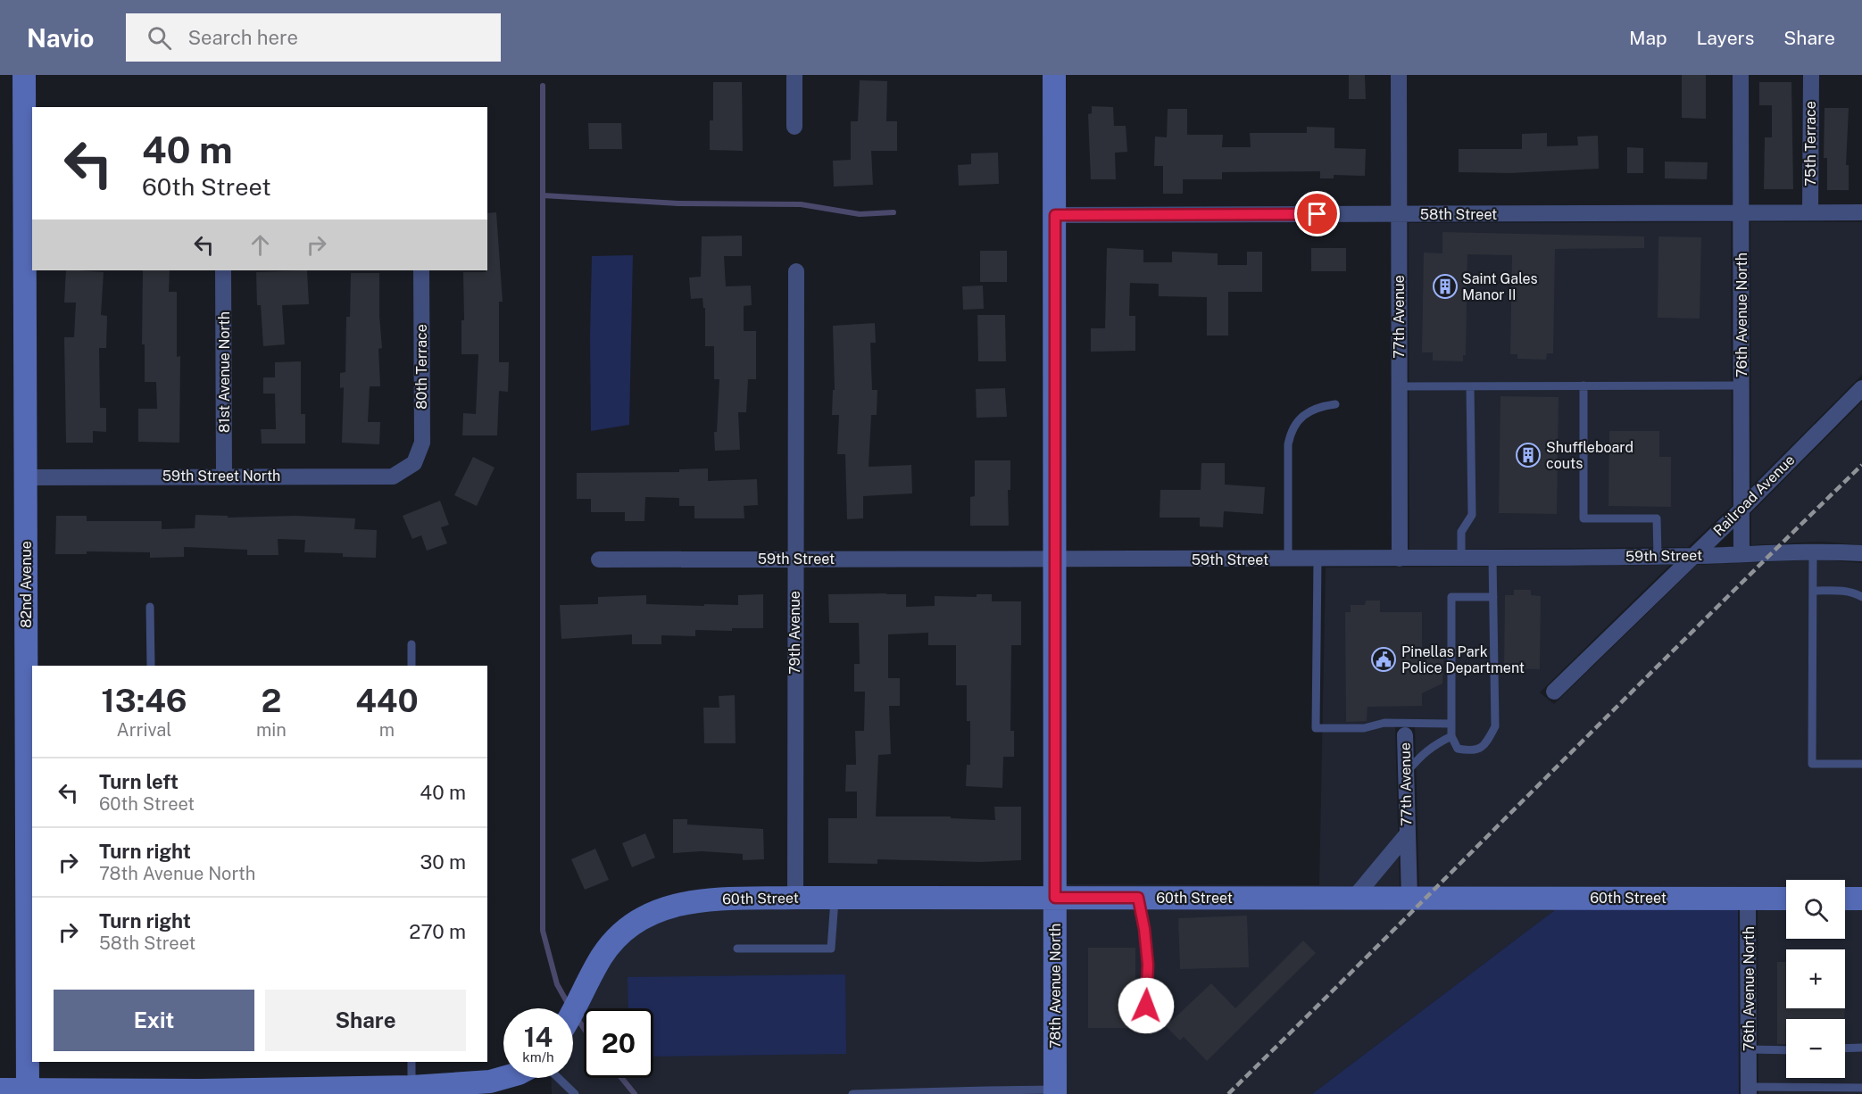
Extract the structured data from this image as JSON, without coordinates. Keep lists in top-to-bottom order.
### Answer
{
  "streets": {
    "street": [
      "75th Terrace",
      "58th Street",
      "76th Avenue North",
      "77th Avenue",
      "80th Terrace",
      "81st Avenue North",
      "59th Street North",
      "Railroad Avenue",
      "59th Street",
      "82nd Avenue",
      "79th Avenue",
      "60th Street",
      "78th Avenue North"
    ]
  },
  "crossings": [
    ["75th Terrace", "58th Street"],
    ["58th Street", "76th Avenue North"],
    ["58th Street", "77th Avenue"],
    ["58th Street", "78th Avenue North"],
    ["76th Avenue North", "Railroad Avenue"],
    ["76th Avenue North", "59th Street"],
    ["76th Avenue North", "60th Street"],
    ["77th Avenue", "59th Street"],
    ["77th Avenue", "60th Street"],
    ["80th Terrace", "59th Street North"],
    ["81st Avenue North", "59th Street North"],
    ["59th Street North", "82nd Avenue"],
    ["Railroad Avenue", "59th Street"],
    ["59th Street", "79th Avenue"],
    ["59th Street", "78th Avenue North"],
    ["79th Avenue", "60th Street"],
    ["60th Street", "78th Avenue North"]
  ],
  "places": {
    "building": ["Saint Gales Manor II", "Shuffleboard couts"],
    "public building": ["Pinellas Park Police Department"]
  },
  "page": {
    "header": "Navio",
    "search": "Search here",
    "nav": ["Map", "Layers", "Share"],
    "turn": ["40 m", "60th Street"],
    "eta": [
      "13:46",
      "Arrival",
      "2",
      "min",
      "440",
      "m"
    ],
    "list": [
      {
        "name": "Turn left",
        "note": "60th Street",
        "value": "40 m"
      },
      {
        "name": "Turn right",
        "note": "78th Avenue North",
        "value": "30 m"
      },
      {
        "name": "Turn right",
        "note": "58th Street",
        "value": "270 m"
      }
    ],
    "map_buttons": ["+", "−"],
    "buttons": ["Exit", "Share"],
    "speed": "14 km/h",
    "limit": "20"
  }
}
